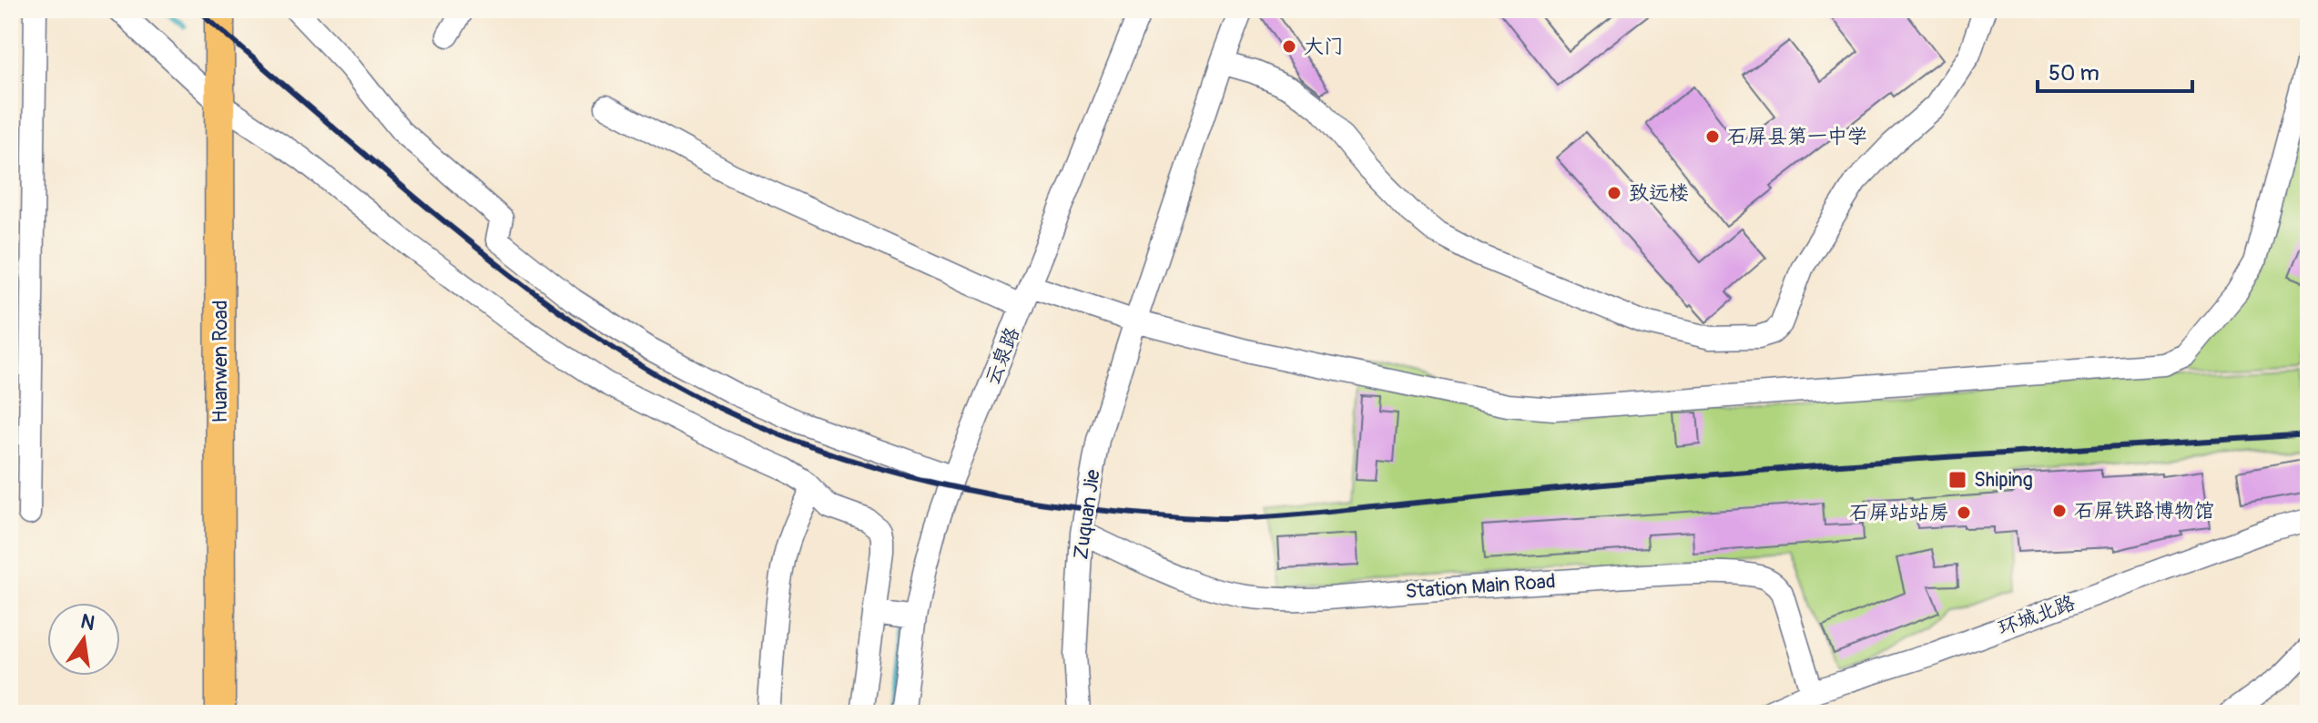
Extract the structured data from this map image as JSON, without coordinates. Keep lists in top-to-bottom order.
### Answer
{
  "streets": {
    "main road": ["Huanwen Road"],
    "street": [
      "云泉路",
      "Zuquan Jie",
      "Station Main Road",
      "环城北路"
    ]
  },
  "crossings": [
    ["Zuquan Jie", "Station Main Road"],
    ["Station Main Road", "环城北路"]
  ],
  "places": {
    "other": [
      "大门",
      "石屏县第一中学",
      "致远楼",
      "石屏铁路博物馆",
      "石屏站站房"
    ],
    "transit": ["Shiping"]
  },
  "scale_bar": "50 m",
  "north": "top"
}
